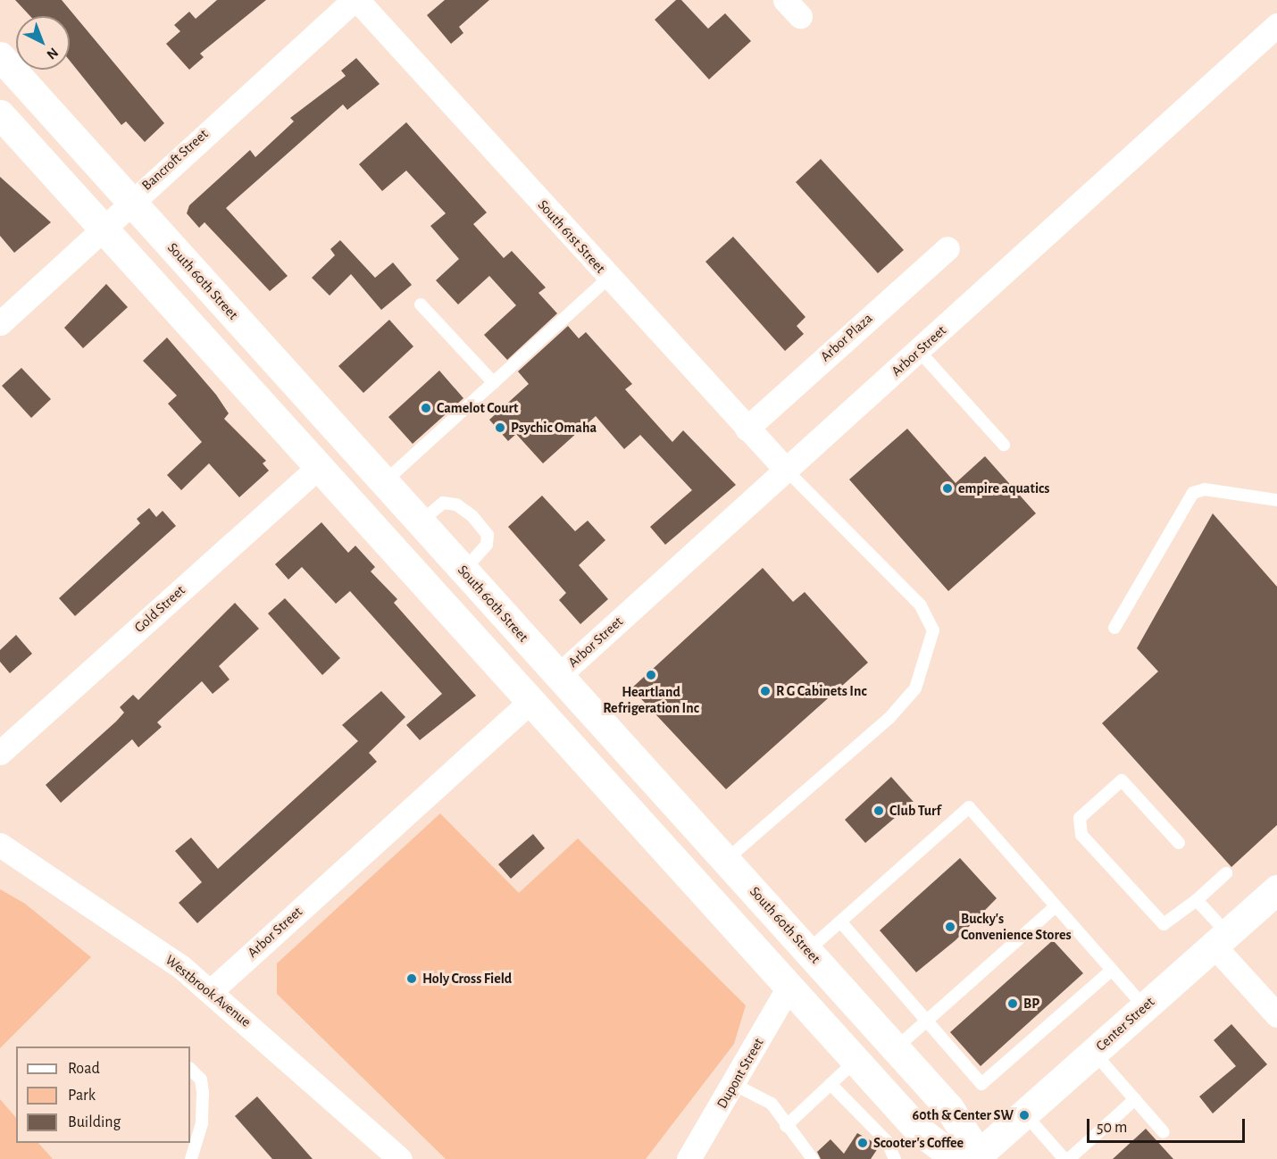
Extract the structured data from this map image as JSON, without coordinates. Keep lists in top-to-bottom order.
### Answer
{
  "streets": {
    "main road": ["South 60th Street", "Center Street"],
    "street": [
      "Bancroft Street",
      "South 61st Street",
      "Arbor Plaza",
      "Arbor Street",
      "Gold Street",
      "Westbrook Avenue",
      "Dupont Street"
    ]
  },
  "crossings": [
    ["Bancroft Street", "South 61st Street"],
    ["Bancroft Street", "South 60th Street"],
    ["South 61st Street", "Arbor Plaza"],
    ["South 61st Street", "Arbor Street"],
    ["South 60th Street", "Arbor Street"],
    ["South 60th Street", "Center Street"],
    ["Arbor Street", "Westbrook Avenue"]
  ],
  "places": [
    "Camelot Court",
    "Psychic Omaha",
    "empire aquatics",
    "Heartland Refrigeration Inc",
    "R G Cabinets Inc",
    "Club Turf",
    "Bucky's Convenience Stores",
    "Holy Cross Field",
    "BP",
    "60th & Center SW",
    "Scooter's Coffee"
  ],
  "legend": ["Road", "Park", "Building"],
  "scale_bar": "50 m",
  "north": "bottom right"
}
